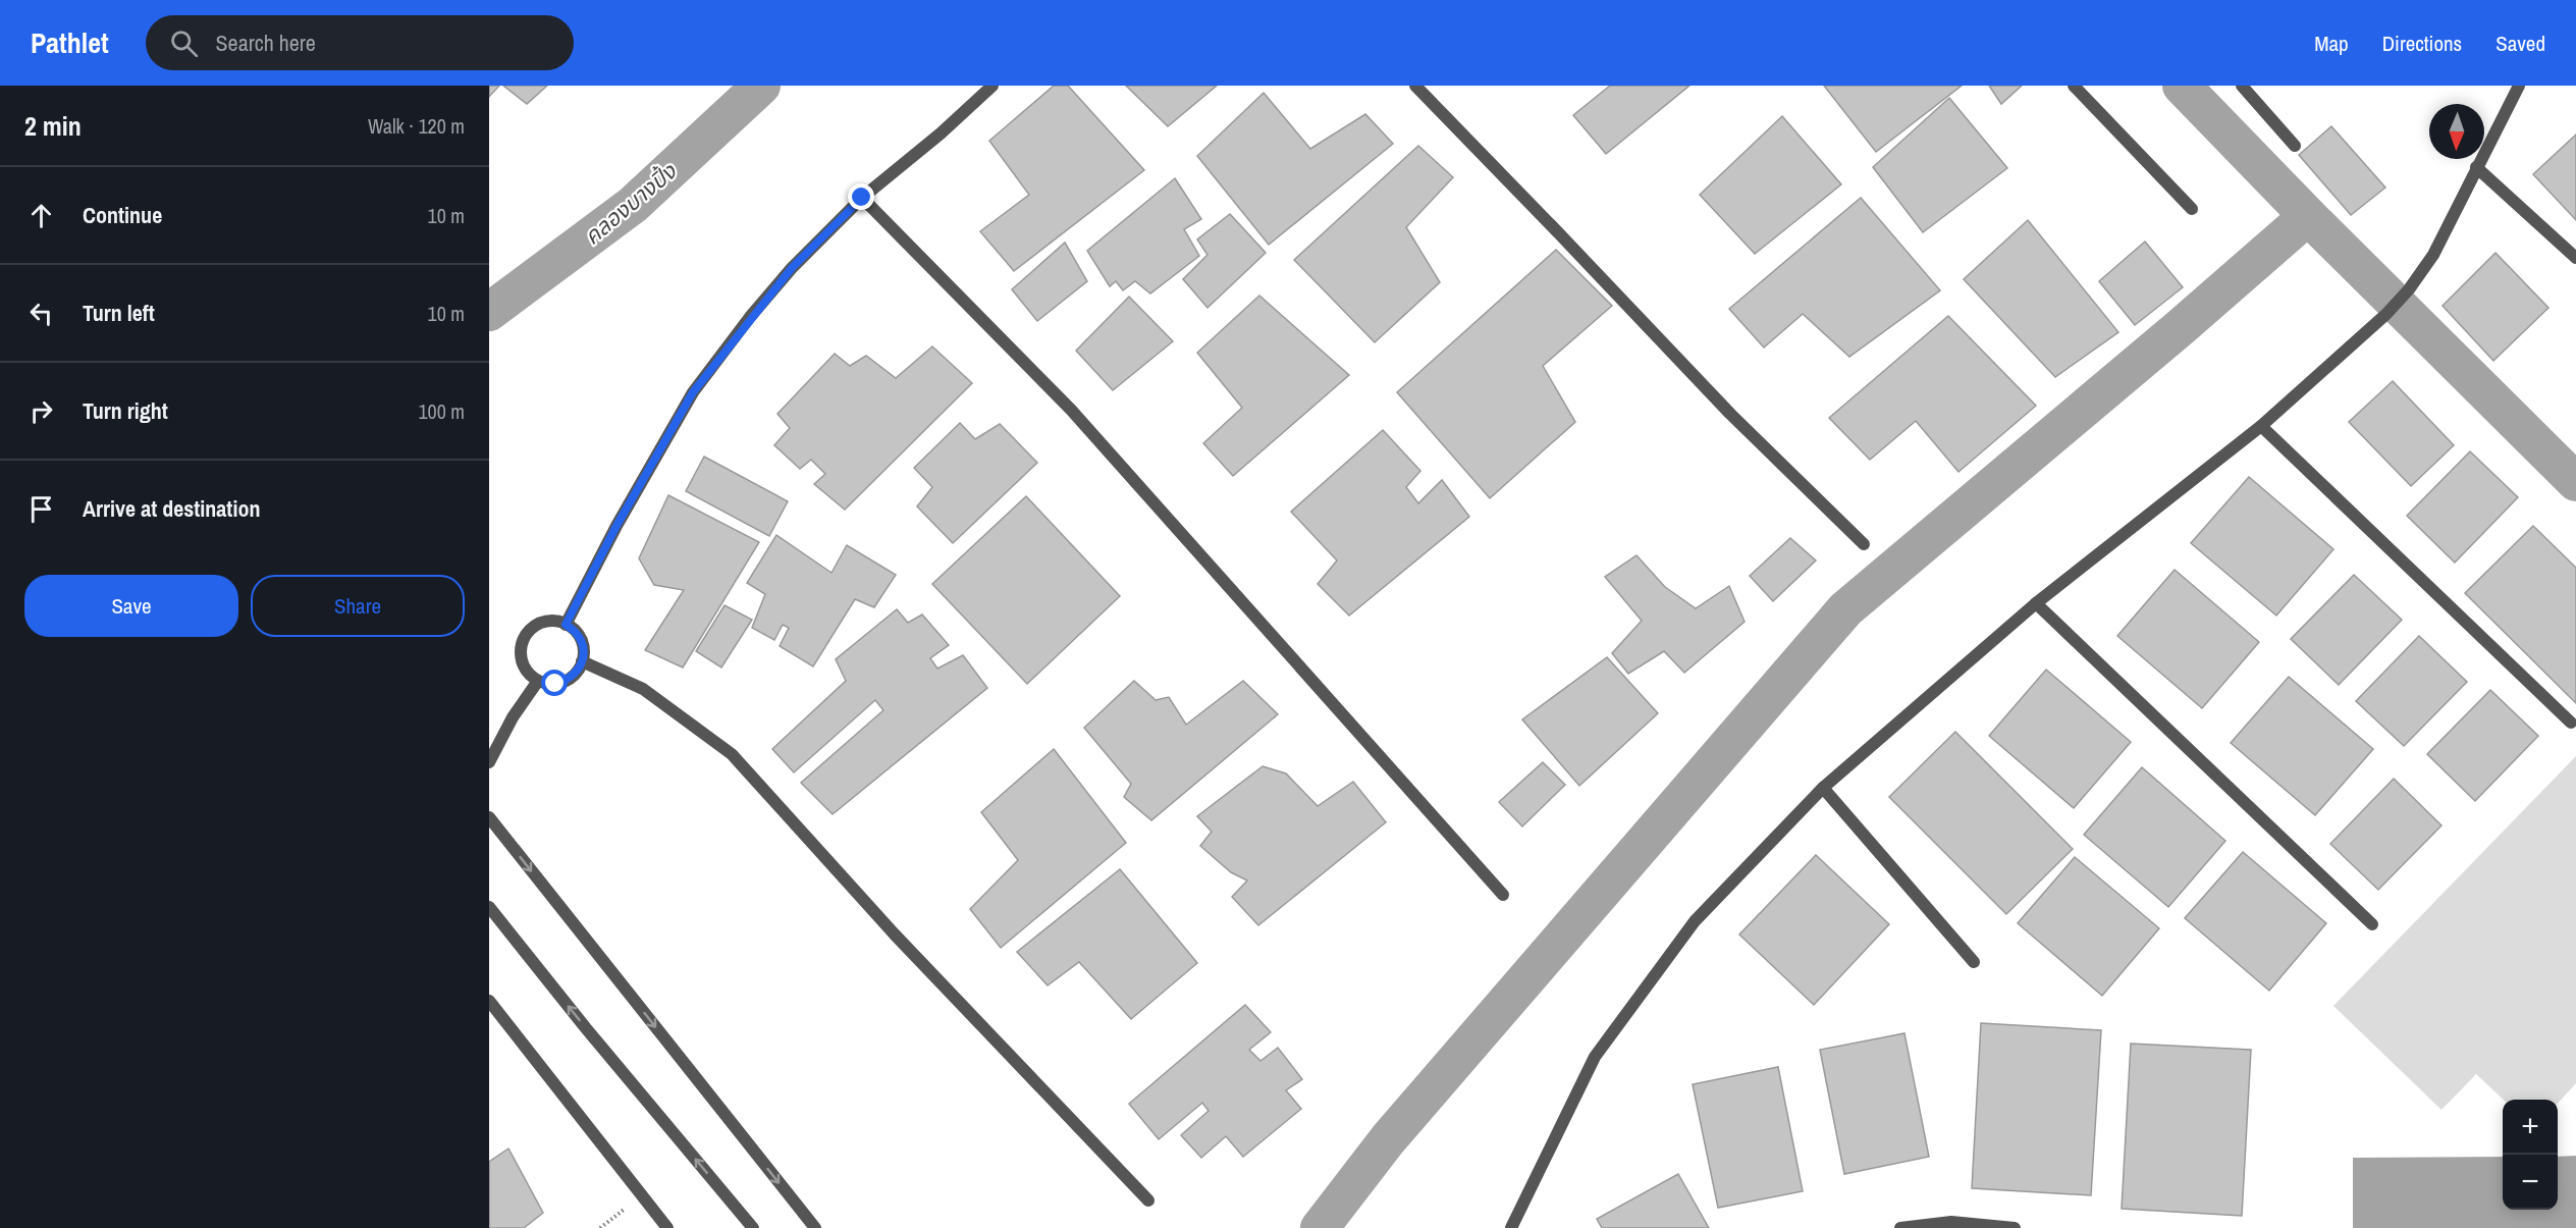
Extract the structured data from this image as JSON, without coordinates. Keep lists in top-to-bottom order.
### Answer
{
  "water": ["คลองบางปิ้ง"],
  "north": "bottom",
  "page": {
    "header": "Pathlet",
    "search": "Search here",
    "nav": ["Map", "Directions", "Saved"],
    "heading": ["2 min", "Walk · 120 m"],
    "list": [
      ["Continue", "10 m"],
      ["Turn left", "10 m"],
      ["Turn right", "100 m"],
      "Arrive at destination"
    ],
    "buttons": ["Save", "Share"],
    "map_buttons": ["+", "−"]
  }
}
